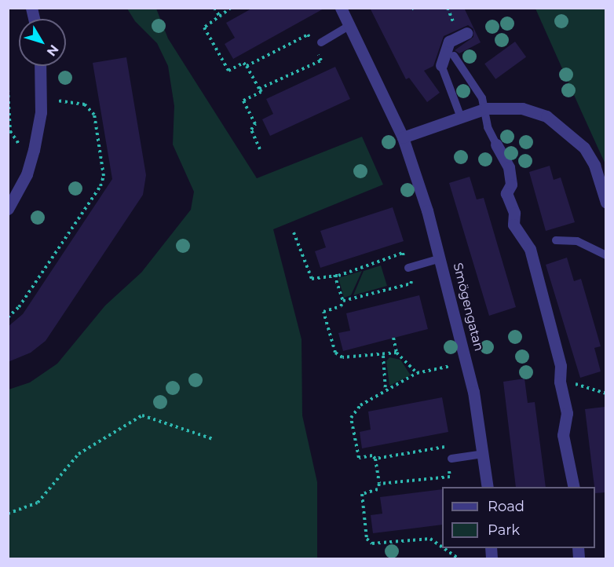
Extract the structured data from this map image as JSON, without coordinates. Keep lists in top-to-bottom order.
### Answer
{
  "streets": {
    "street": ["Smögengatan"]
  },
  "legend": ["Road", "Park"],
  "north": "bottom right"
}
